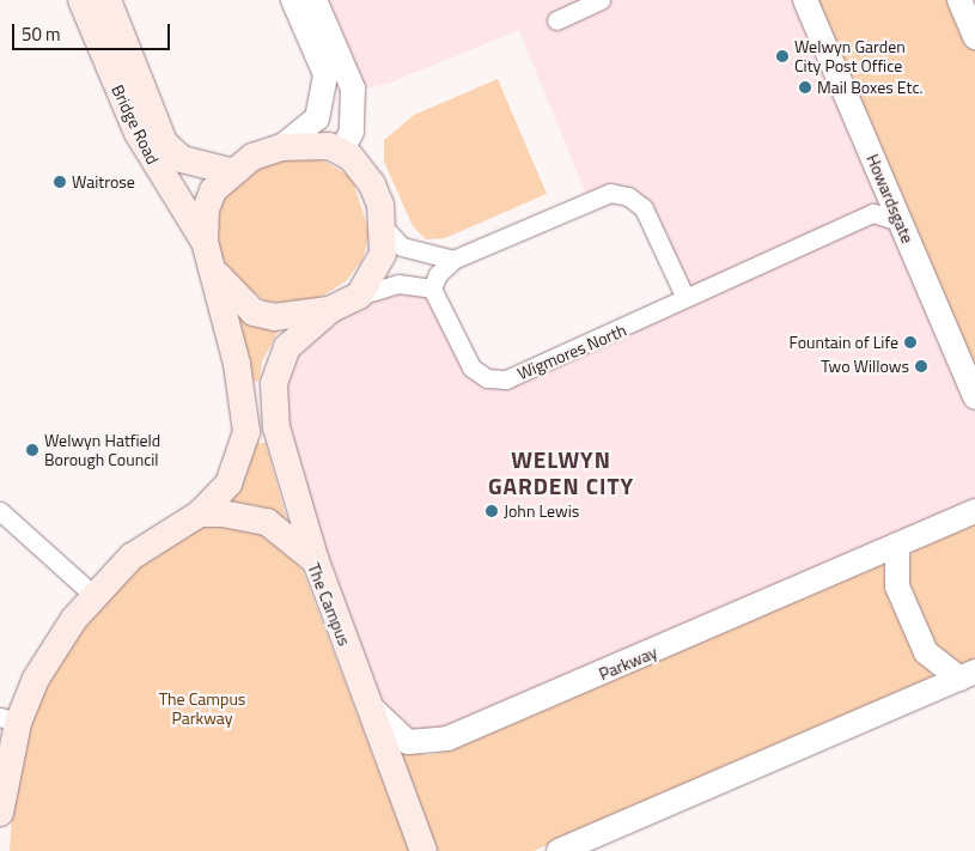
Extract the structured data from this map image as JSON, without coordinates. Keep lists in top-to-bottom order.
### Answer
{
  "streets": {
    "main road": ["Bridge Road", "The Campus"],
    "street": ["Howardsgate", "Wigmores North", "Parkway"]
  },
  "crossings": [
    ["Howardsgate", "Wigmores North"],
    ["The Campus", "Parkway"]
  ],
  "districts": ["WELWYN GARDEN CITY"],
  "parks": ["The Campus Parkway"],
  "places": [
    "Welwyn Garden City Post Office",
    "Mail Boxes Etc.",
    "Waitrose",
    "Fountain of Life",
    "Two Willows",
    "Welwyn Hatfield Borough Council",
    "John Lewis"
  ],
  "scale_bar": "50 m"
}
